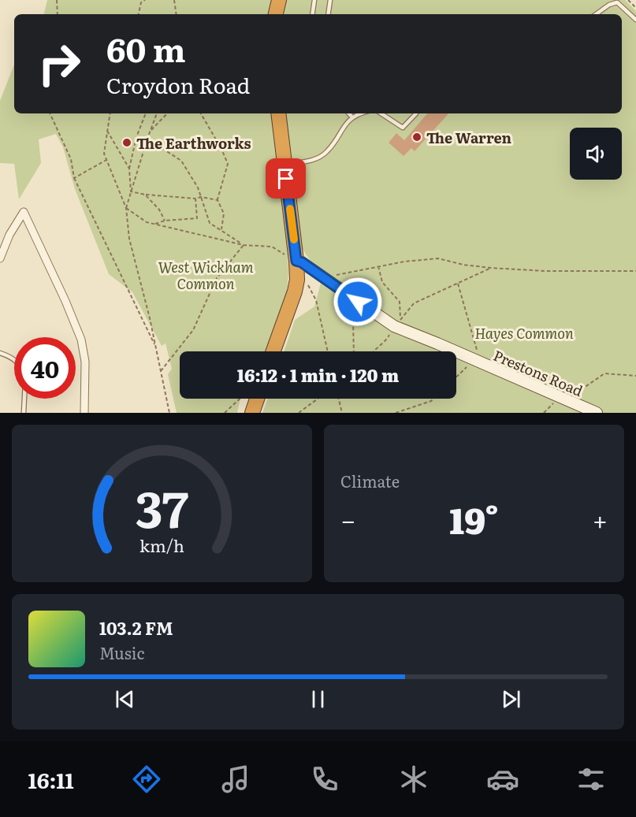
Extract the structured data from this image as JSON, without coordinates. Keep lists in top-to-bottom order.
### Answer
{
  "streets": {
    "street": ["Prestons Road"]
  },
  "parks": ["West Wickham Common", "Hayes Common"],
  "places": ["The Warren", "The Earthworks"],
  "page": {
    "turn": ["60 m", "Croydon Road"],
    "limit": "40",
    "trip": "16:12 · 1 min · 120 m",
    "tile": "Climate",
    "heat": ["−", "19°", "+"],
    "song": ["103.2 FM", "Music"],
    "tabs": "16:11",
    "gauge": ["37", "km/h"]
  }
}
